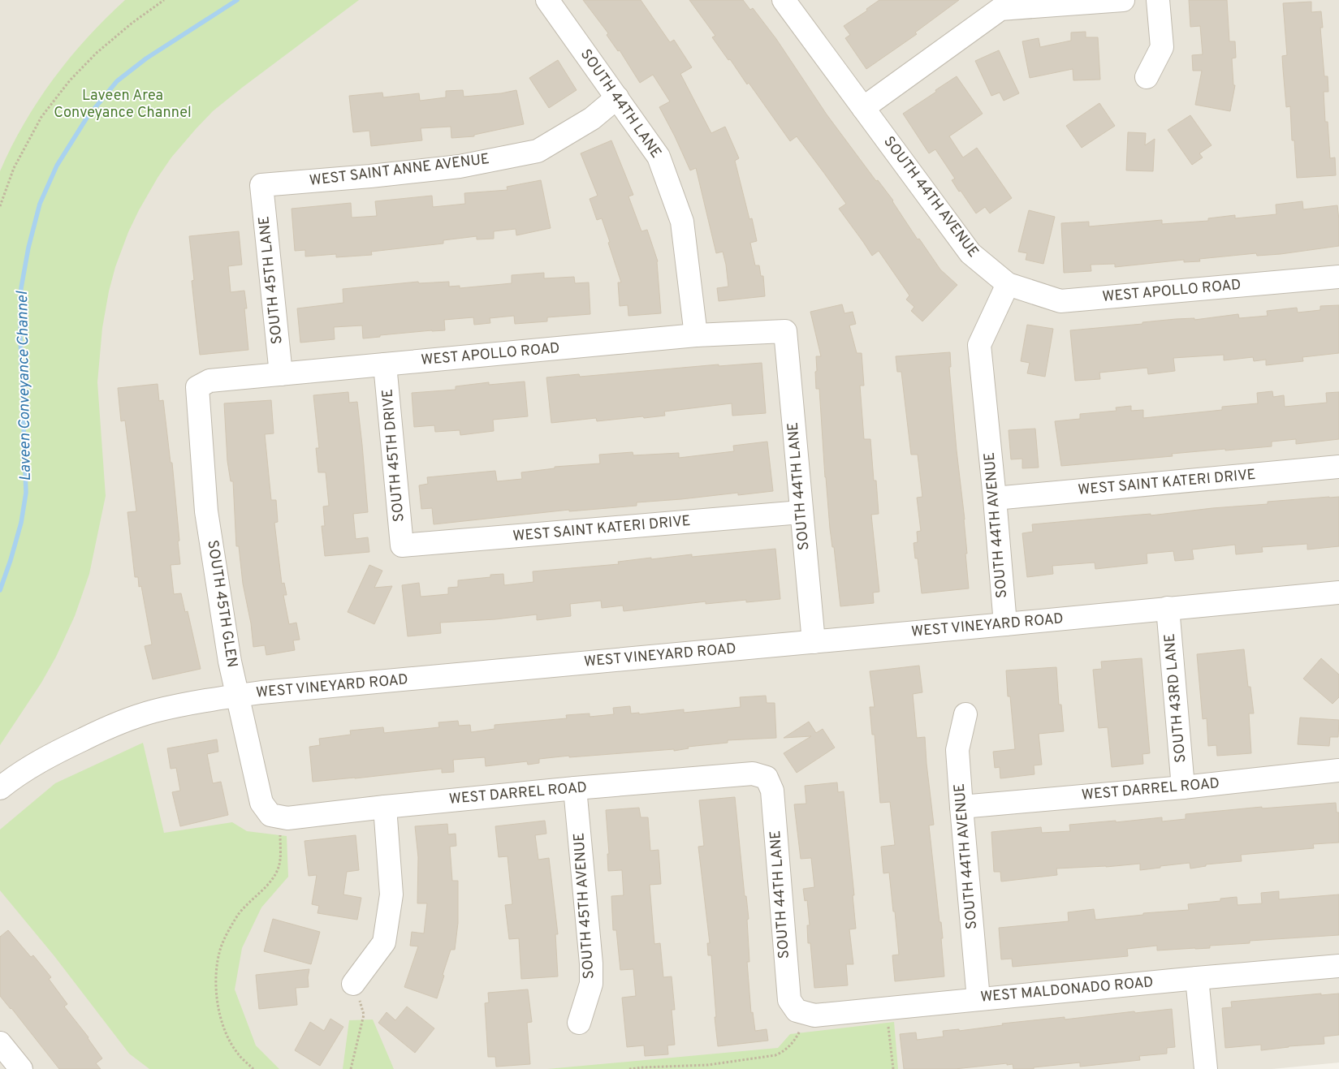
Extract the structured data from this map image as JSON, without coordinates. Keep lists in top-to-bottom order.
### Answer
{
  "streets": {
    "street": [
      "SOUTH 44TH LANE",
      "WEST SAINT ANNE AVENUE",
      "SOUTH 44TH AVENUE",
      "SOUTH 45TH LANE",
      "WEST APOLLO ROAD",
      "SOUTH 45TH DRIVE",
      "WEST SAINT KATERI DRIVE",
      "SOUTH 45TH GLEN",
      "WEST VINEYARD ROAD",
      "SOUTH 43RD LANE",
      "WEST DARREL ROAD",
      "SOUTH 45TH AVENUE",
      "WEST MALDONADO ROAD"
    ]
  },
  "crossings": [
    ["SOUTH 44TH LANE", "WEST SAINT ANNE AVENUE"],
    ["SOUTH 44TH LANE", "WEST APOLLO ROAD"],
    ["SOUTH 44TH LANE", "WEST SAINT KATERI DRIVE"],
    ["SOUTH 44TH LANE", "WEST VINEYARD ROAD"],
    ["SOUTH 44TH LANE", "WEST DARREL ROAD"],
    ["SOUTH 44TH LANE", "WEST MALDONADO ROAD"],
    ["WEST SAINT ANNE AVENUE", "SOUTH 45TH LANE"],
    ["SOUTH 44TH AVENUE", "WEST APOLLO ROAD"],
    ["SOUTH 44TH AVENUE", "WEST SAINT KATERI DRIVE"],
    ["SOUTH 44TH AVENUE", "WEST VINEYARD ROAD"],
    ["SOUTH 44TH AVENUE", "WEST DARREL ROAD"],
    ["SOUTH 44TH AVENUE", "WEST MALDONADO ROAD"],
    ["SOUTH 45TH LANE", "WEST APOLLO ROAD"],
    ["WEST APOLLO ROAD", "SOUTH 45TH DRIVE"],
    ["WEST APOLLO ROAD", "SOUTH 45TH GLEN"],
    ["SOUTH 45TH DRIVE", "WEST SAINT KATERI DRIVE"],
    ["SOUTH 45TH GLEN", "WEST VINEYARD ROAD"],
    ["SOUTH 45TH GLEN", "WEST DARREL ROAD"],
    ["WEST VINEYARD ROAD", "SOUTH 43RD LANE"],
    ["SOUTH 43RD LANE", "WEST DARREL ROAD"],
    ["WEST DARREL ROAD", "SOUTH 45TH AVENUE"]
  ],
  "water": ["Laveen Conveyance Channel"],
  "parks": ["Laveen Area Conveyance Channel"]
}
